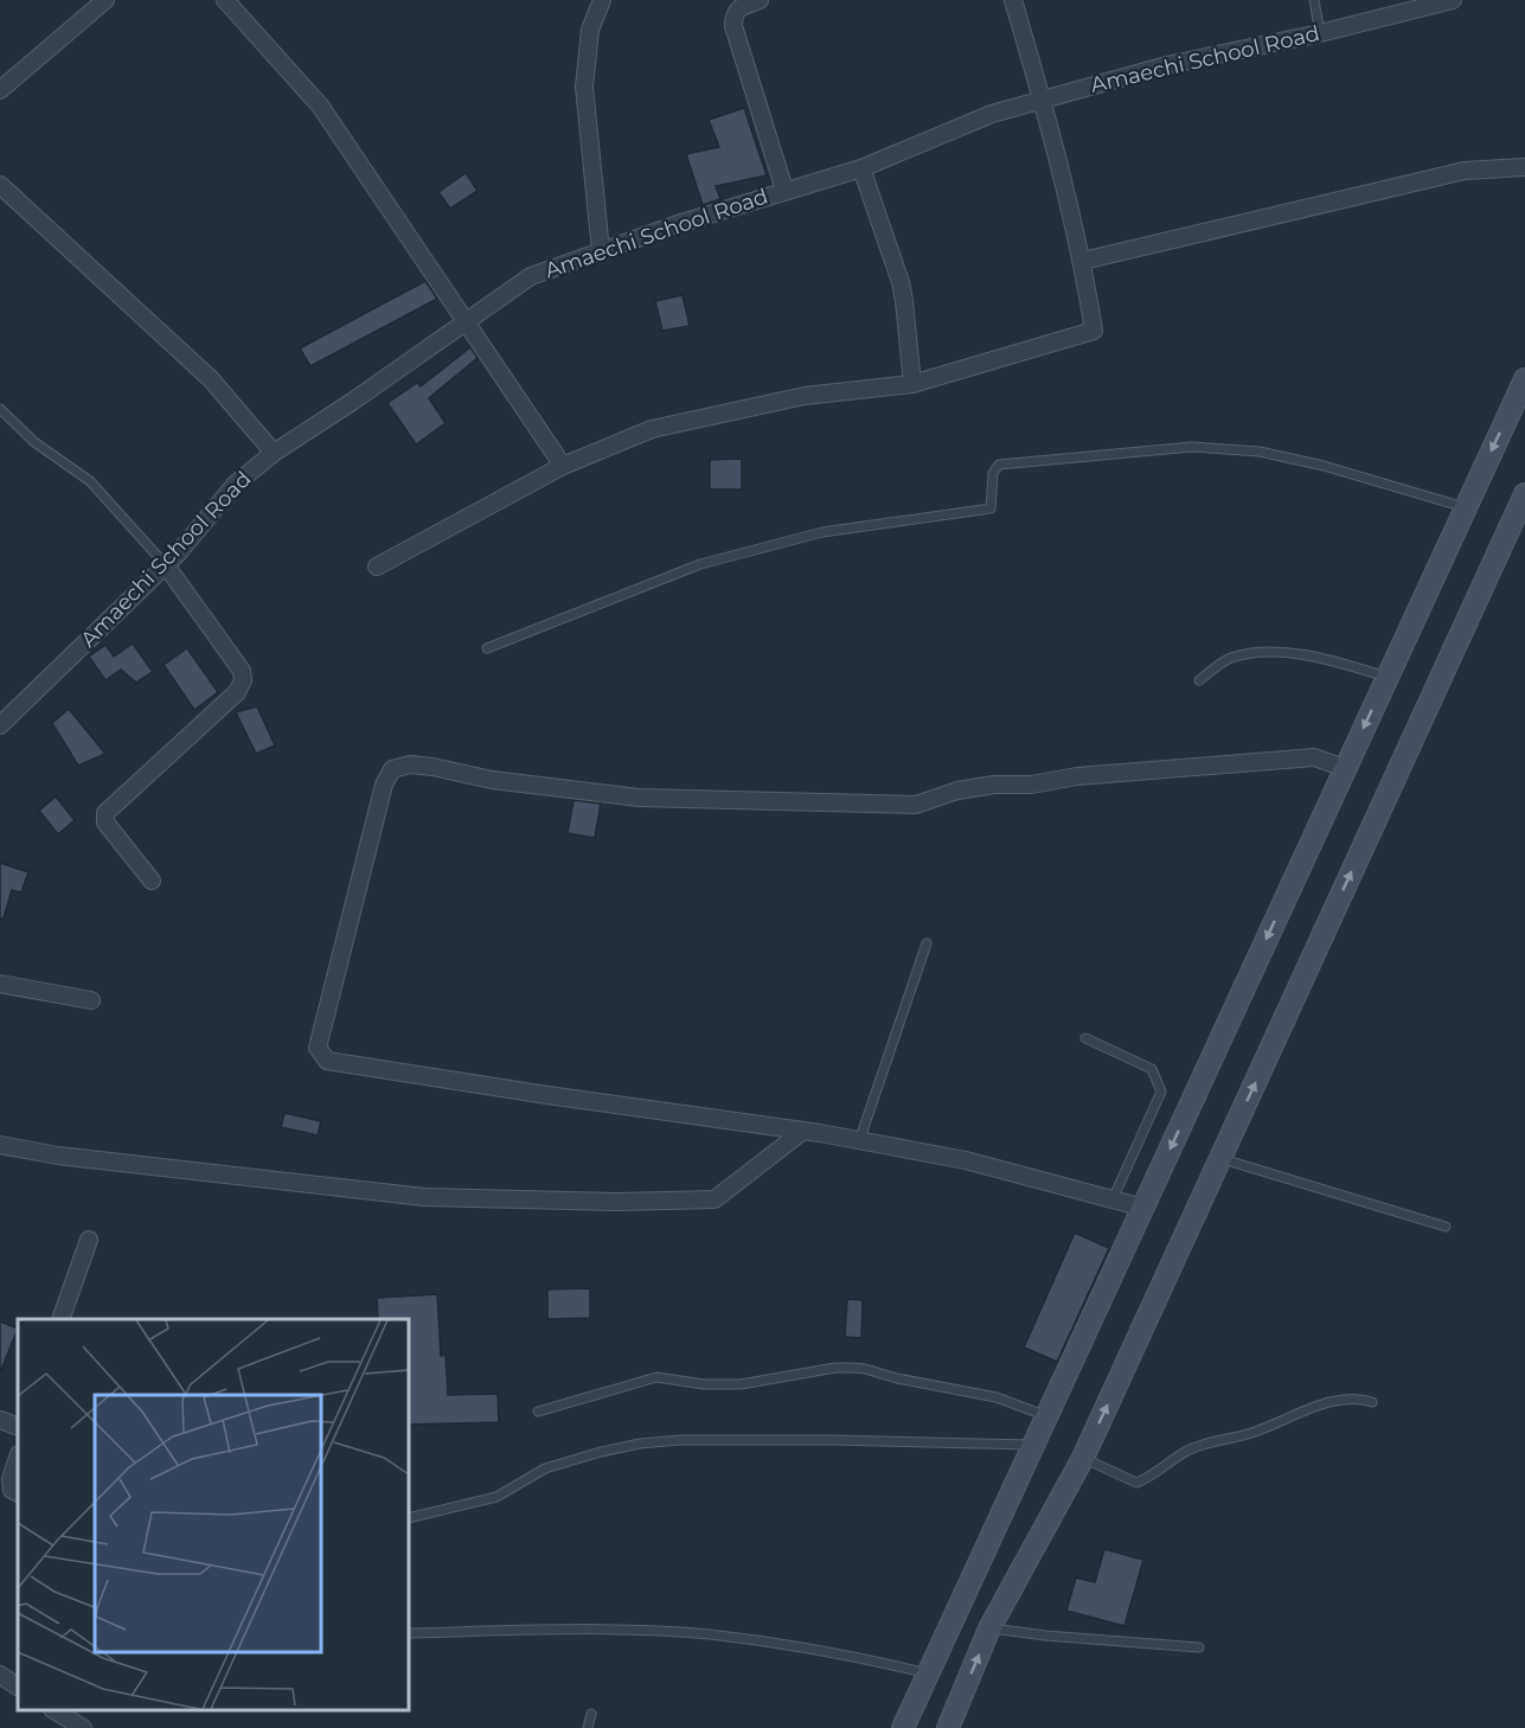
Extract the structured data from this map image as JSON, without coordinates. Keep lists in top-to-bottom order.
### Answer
{
  "streets": {
    "street": ["Amaechi School Road"]
  }
}
